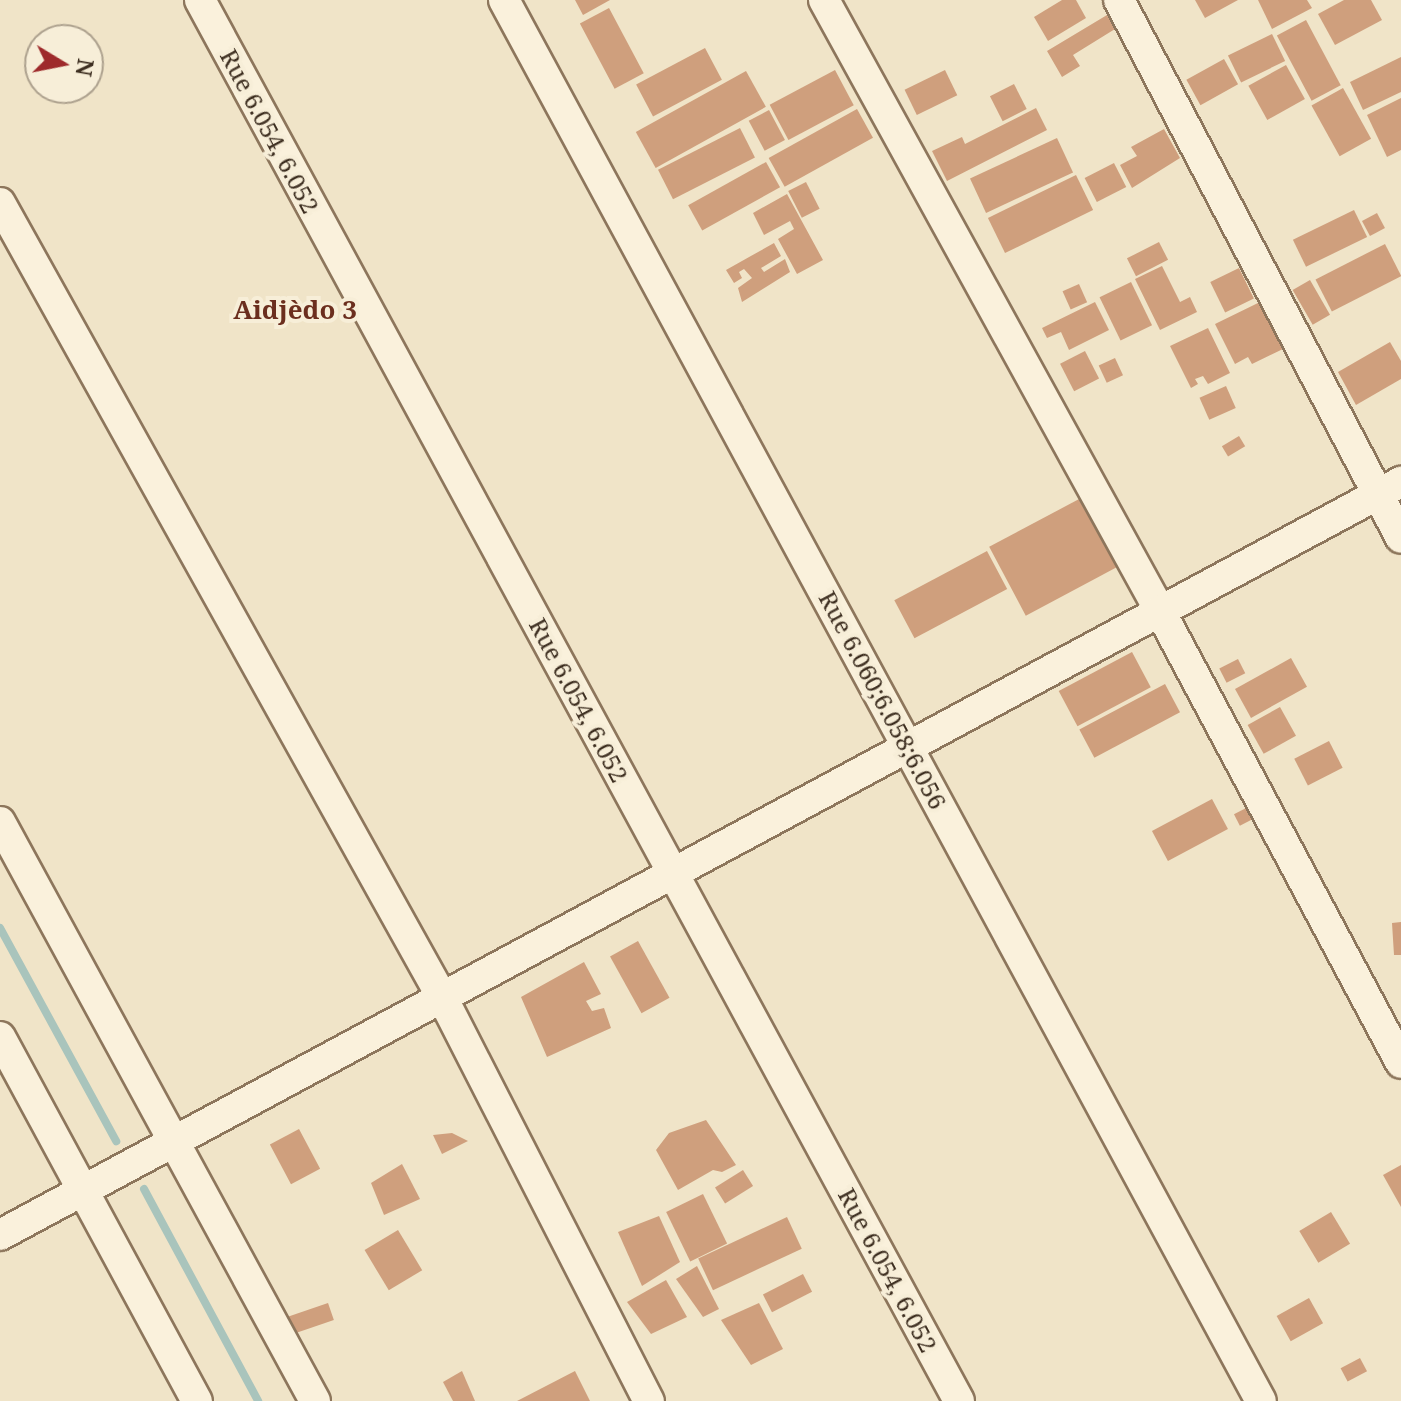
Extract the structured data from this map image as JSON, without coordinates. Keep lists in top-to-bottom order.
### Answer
{
  "streets": {
    "street": ["Rue 6.054, 6.052", "Rue 6.060;6.058;6.056"]
  },
  "districts": ["Aidjèdo 3"],
  "north": "right"
}
